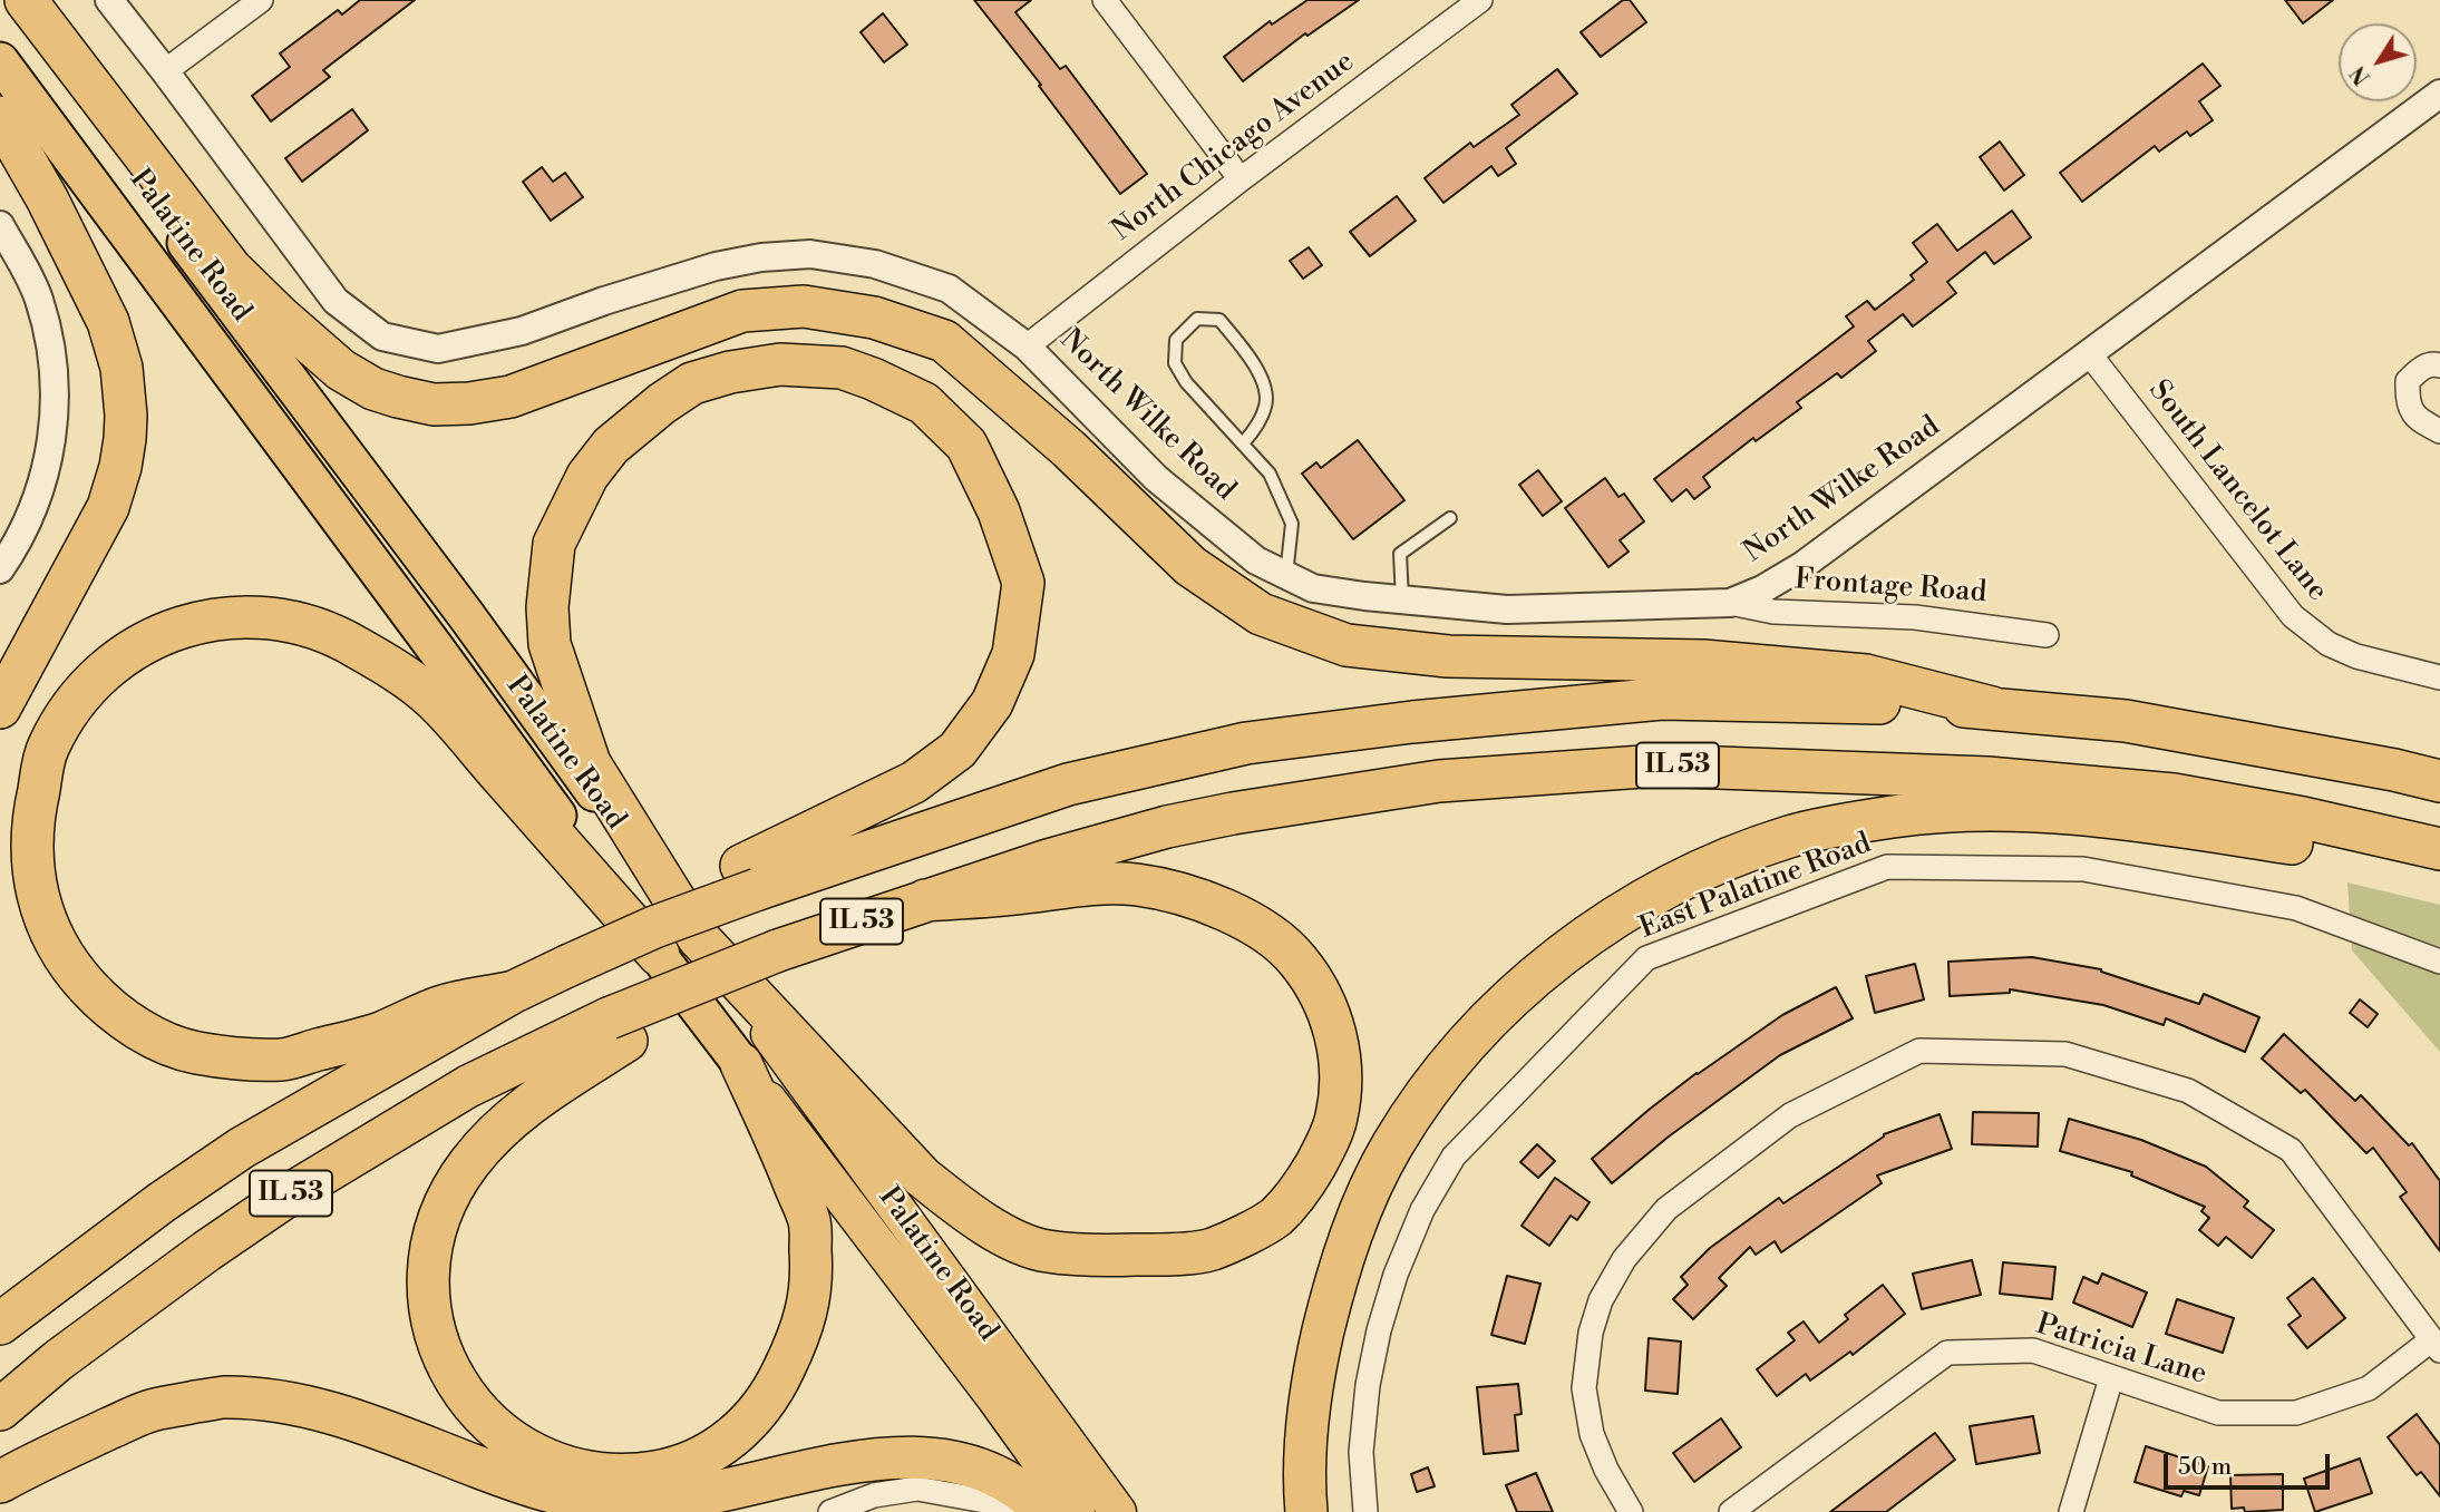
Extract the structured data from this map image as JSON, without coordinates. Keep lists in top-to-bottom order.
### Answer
{
  "streets": {
    "highway": ["Palatine Road", "IL 53"],
    "street": [
      "North Chicago Avenue",
      "North Wilke Road",
      "South Lancelot Lane",
      "Frontage Road",
      "East Palatine Road",
      "Patricia Lane"
    ]
  },
  "crossings": [
    ["North Chicago Avenue", "North Wilke Road"],
    ["Palatine Road", "IL 53"],
    ["North Wilke Road", "South Lancelot Lane"],
    ["North Wilke Road", "Frontage Road"]
  ],
  "scale_bar": "50 m",
  "north": "bottom left"
}
